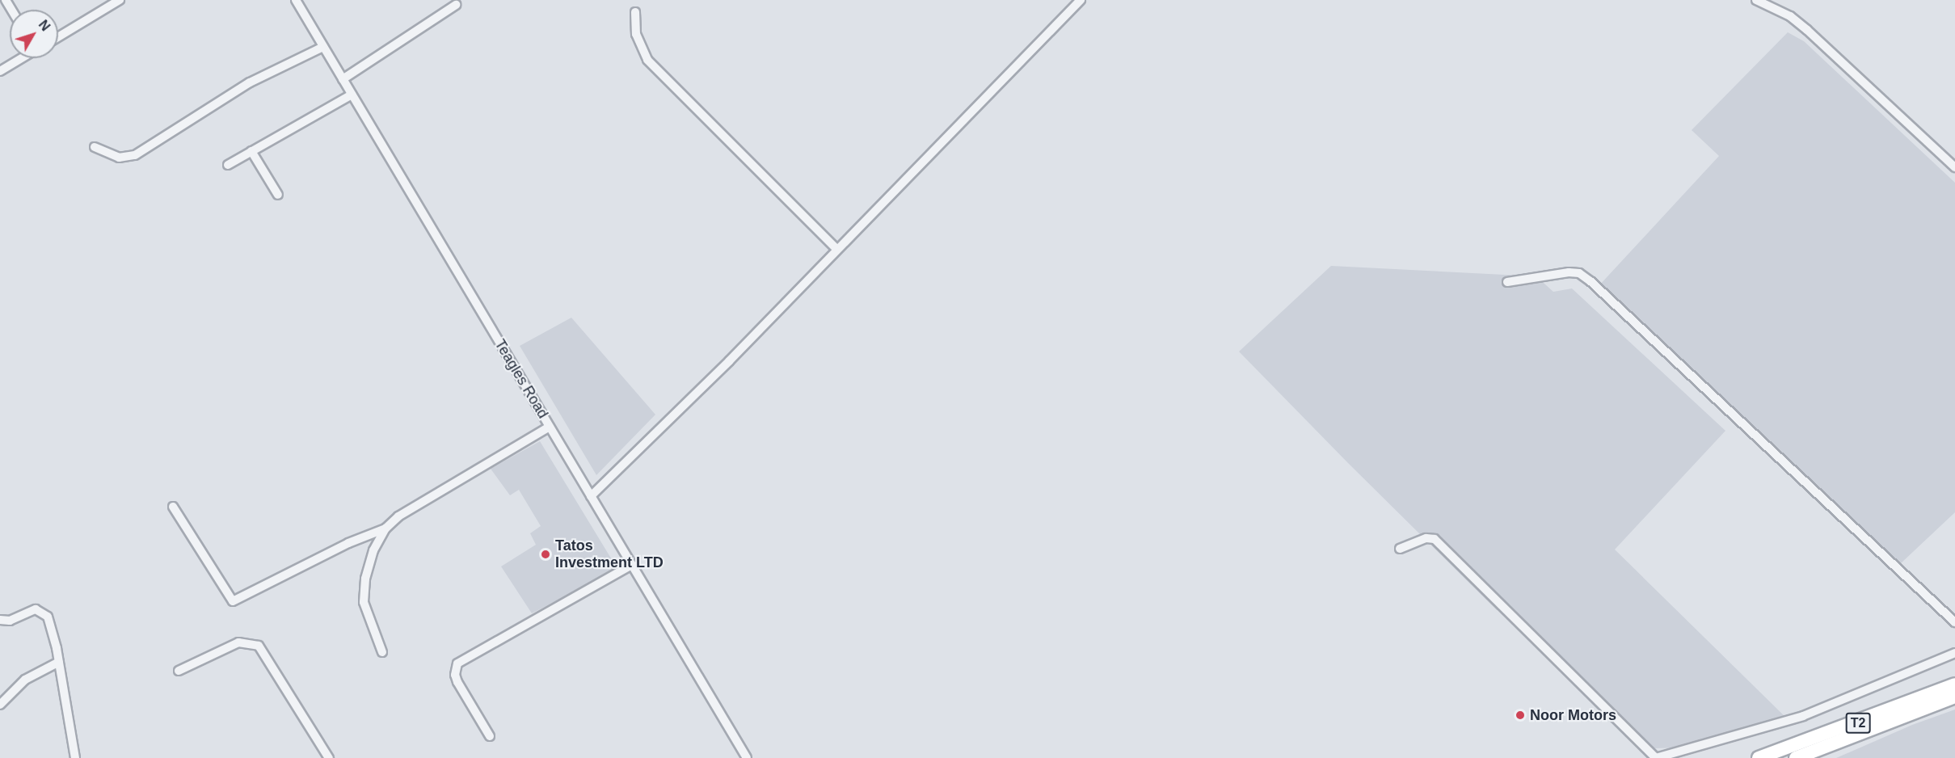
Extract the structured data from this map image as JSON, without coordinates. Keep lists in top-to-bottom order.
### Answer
{
  "streets": {
    "main road": ["T2"],
    "street": ["Teagles Road"]
  },
  "places": ["Tatos Investment LTD", "Noor Motors"],
  "north": "top right"
}
